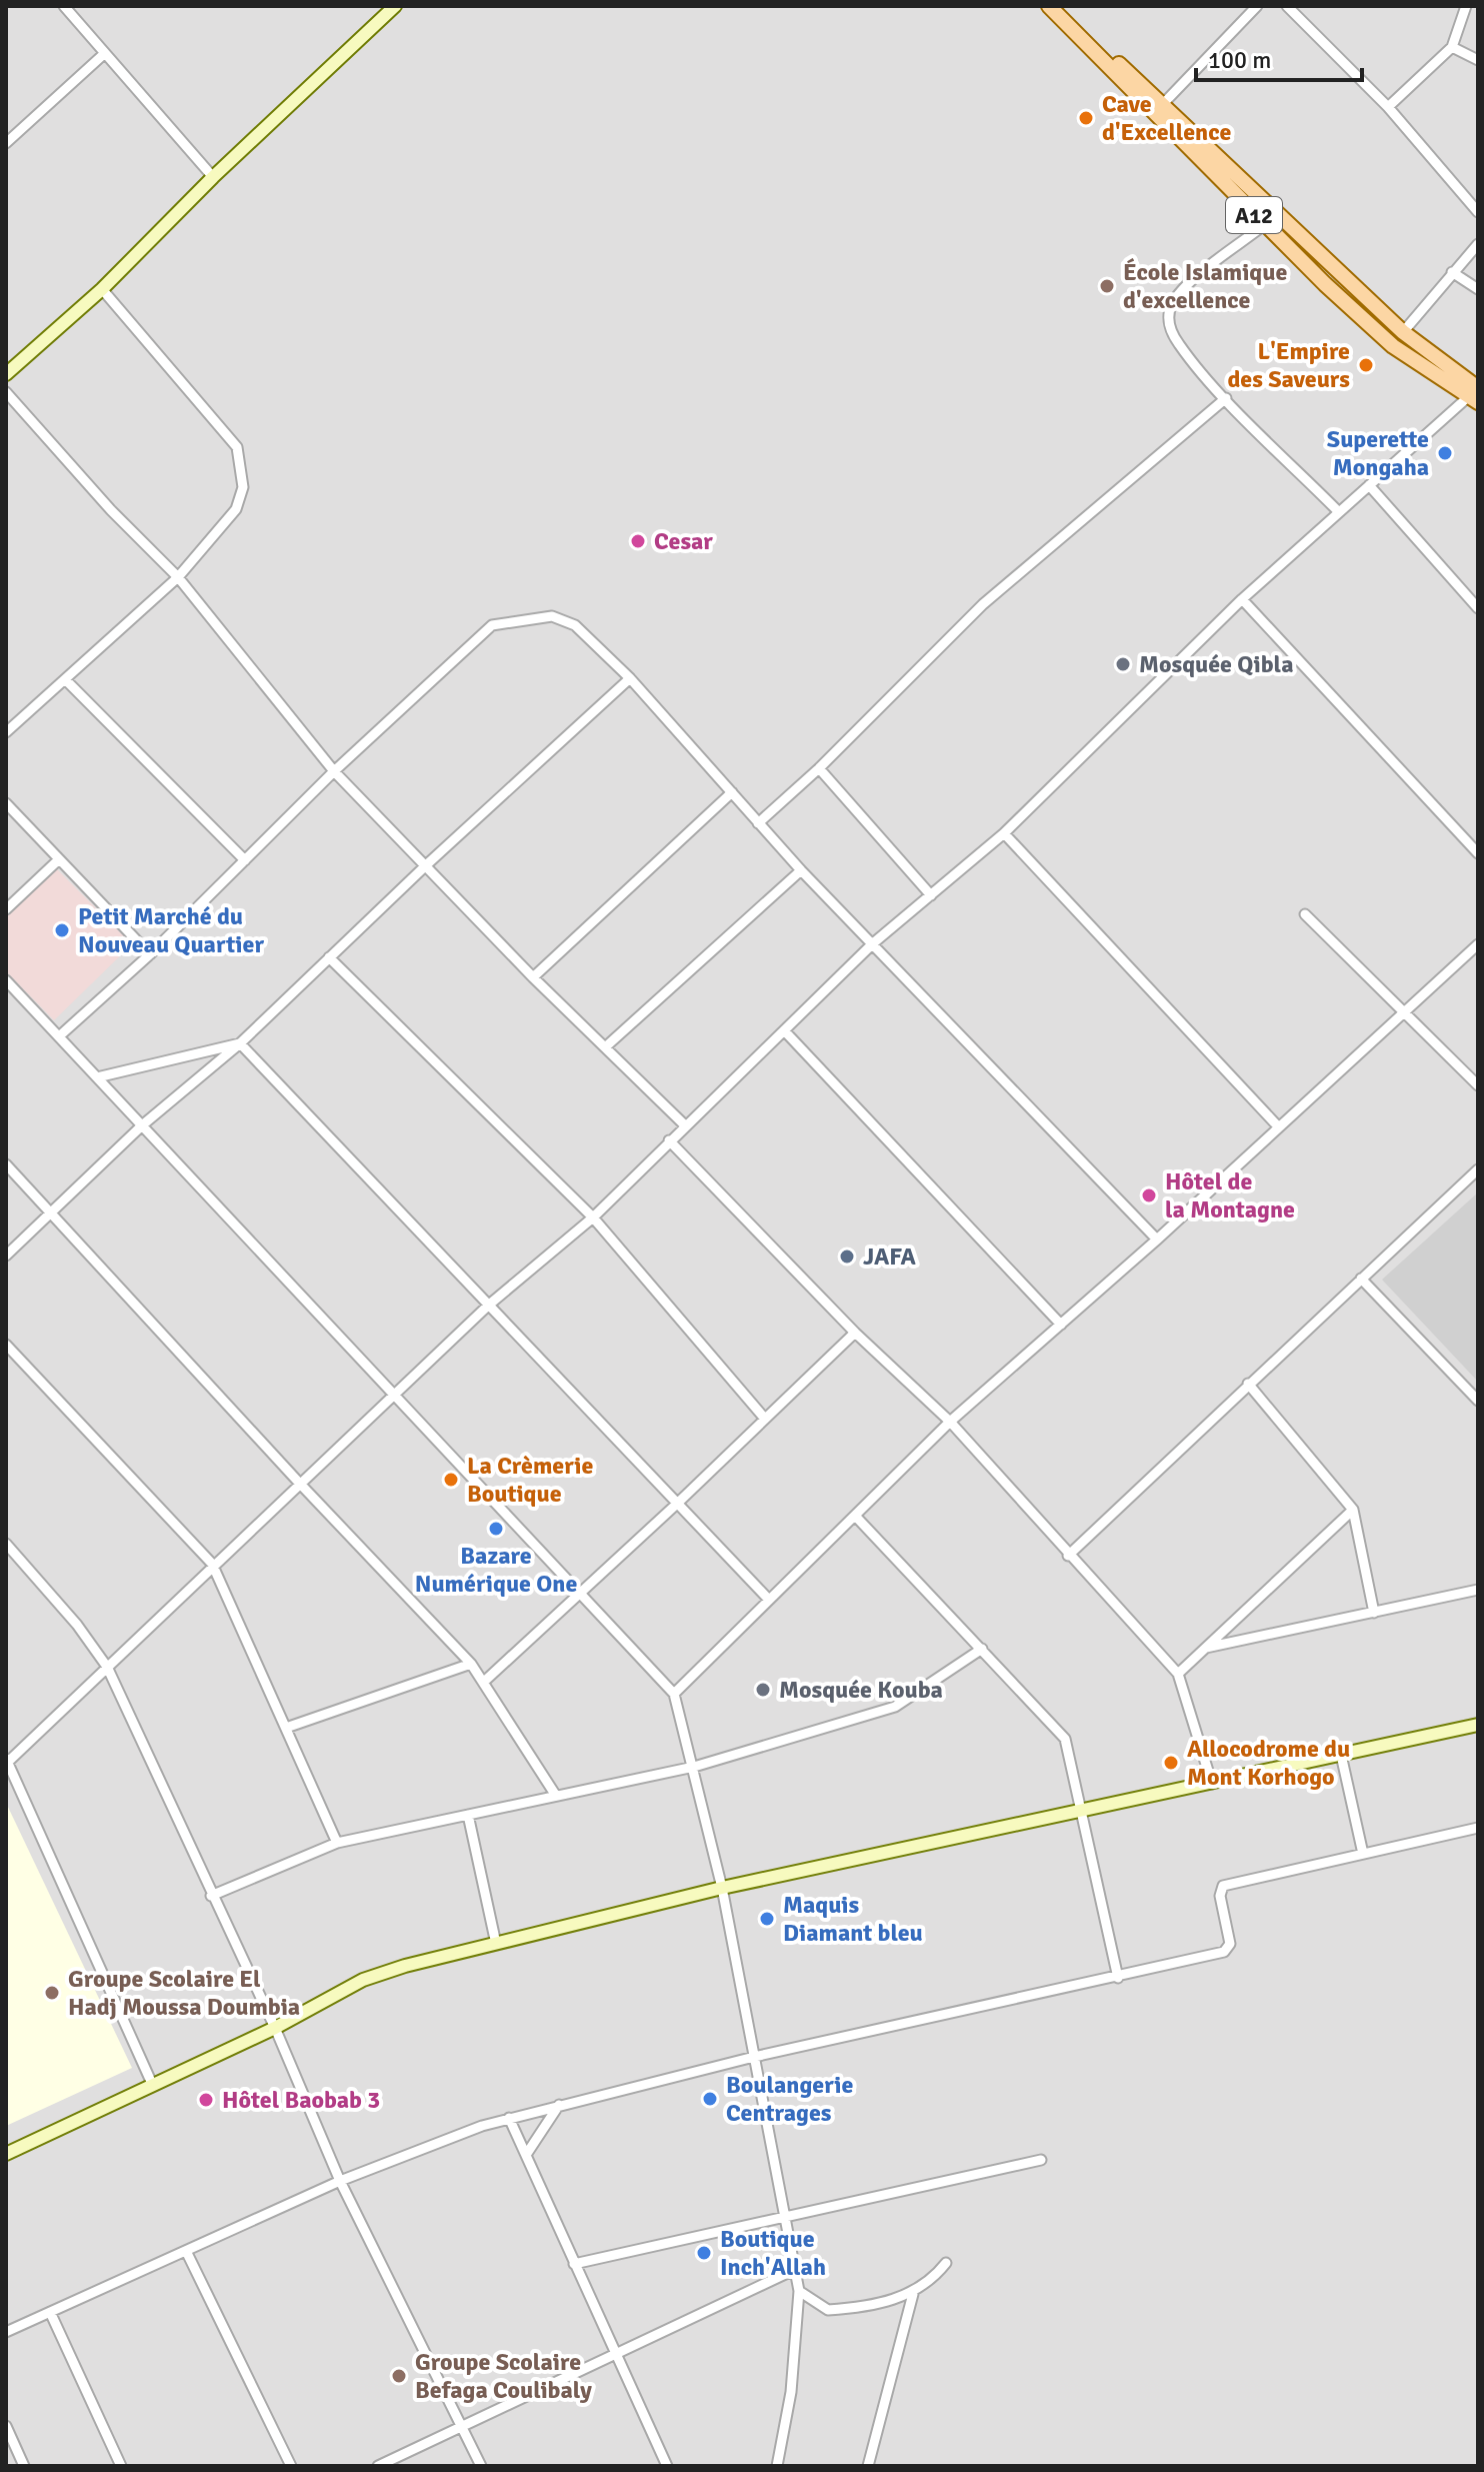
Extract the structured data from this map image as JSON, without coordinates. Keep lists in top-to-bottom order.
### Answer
{
  "streets": {
    "main road": ["A12"]
  },
  "places": [
    "Cave d'Excellence",
    "École Islamique d'excellence",
    "L'Empire des Saveurs",
    "Superette Mongaha",
    "Cesar",
    "Mosquée Qibla",
    "Petit Marché du Nouveau Quartier",
    "Hôtel de la Montagne",
    "JAFA",
    "La Crèmerie Boutique",
    "Bazare Numérique One",
    "Mosquée Kouba",
    "Allocodrome du Mont Korhogo",
    "Maquis Diamant bleu",
    "Groupe Scolaire El Hadj Moussa Doumbia",
    "Boulangerie Centrages",
    "Hôtel Baobab 3",
    "Boutique Inch'Allah",
    "Groupe Scolaire Befaga Coulibaly"
  ],
  "scale_bar": "100 m"
}
